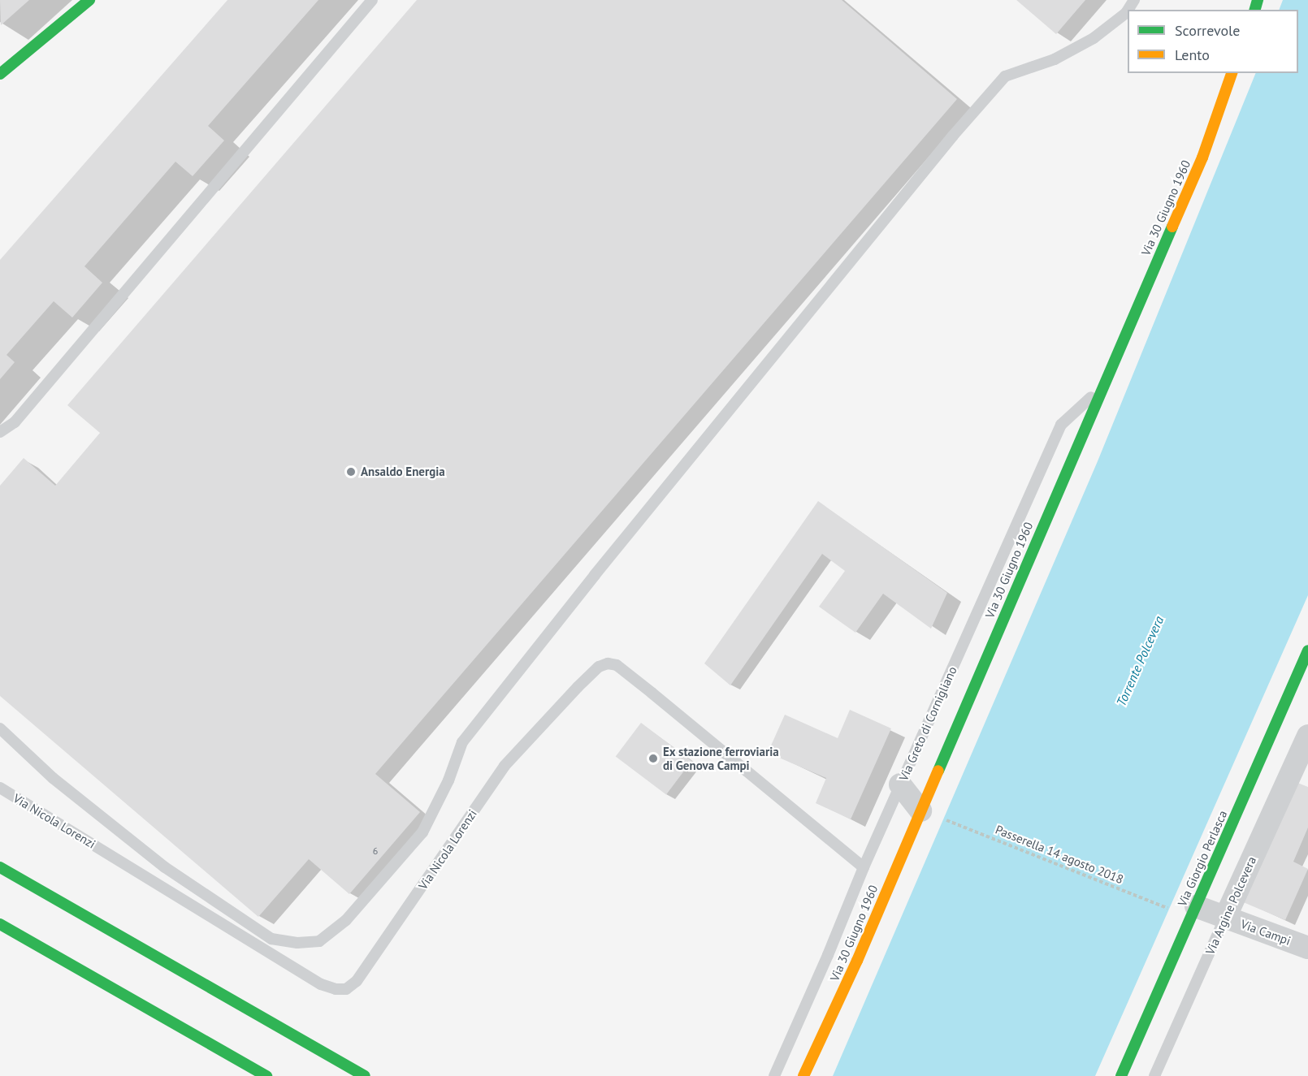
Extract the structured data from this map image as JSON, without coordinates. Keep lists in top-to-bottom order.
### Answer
{
  "streets": {
    "main road": ["Via 30 Giugno 1960", "Via Giorgio Perlasca"],
    "street": ["Via Argine Polcevera", "Via Campi"],
    "lane": ["Via Greto di Cornigliano", "Via Nicola Lorenzi"],
    "path": ["Passerella 14 agosto 2018"]
  },
  "crossings": [
    ["Via 30 Giugno 1960", "Via Greto di Cornigliano"],
    ["Via 30 Giugno 1960", "Passerella 14 agosto 2018"],
    ["Via Greto di Cornigliano", "Via Nicola Lorenzi"],
    ["Via Giorgio Perlasca", "Via Campi"],
    ["Via Argine Polcevera", "Via Campi"]
  ],
  "water": ["Torrente Polcevera"],
  "places": ["Ansaldo Energia", "Ex stazione ferroviaria di Genova Campi"],
  "house_numbers": ["6"],
  "legend": ["Scorrevole", "Lento"]
}
